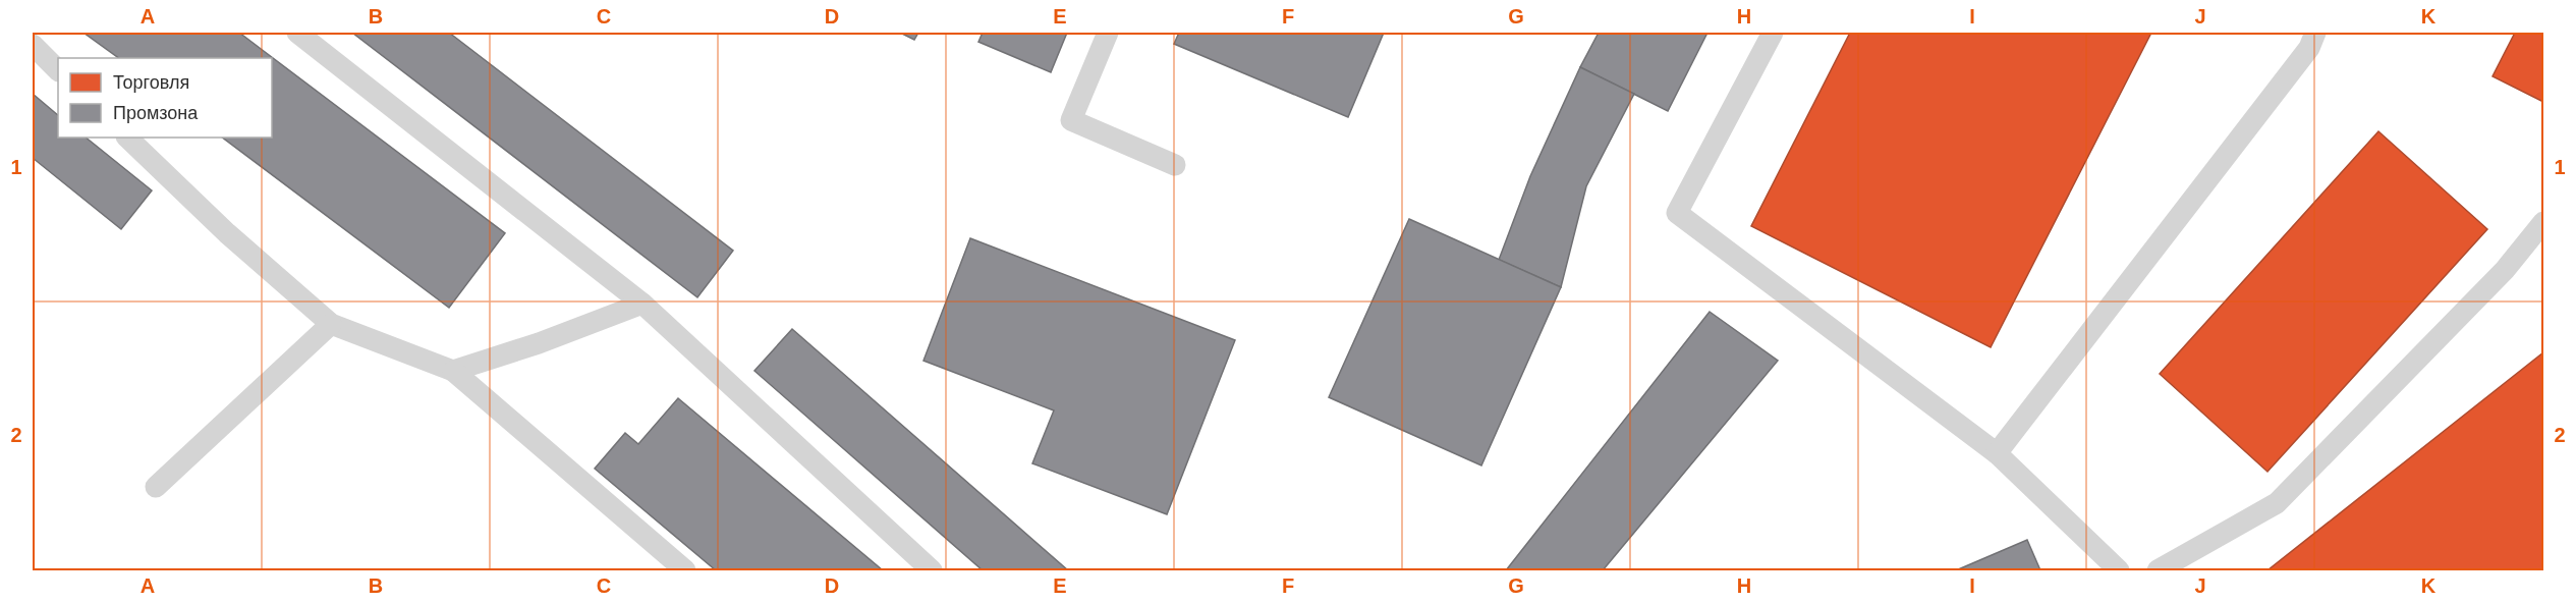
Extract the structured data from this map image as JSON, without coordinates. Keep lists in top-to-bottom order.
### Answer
{
  "legend": ["Торговля", "Промзона"],
  "grid": {
    "columns": [
      "A",
      "B",
      "C",
      "D",
      "E",
      "F",
      "G",
      "H",
      "I",
      "J",
      "K"
    ],
    "rows": ["1", "2"]
  }
}
